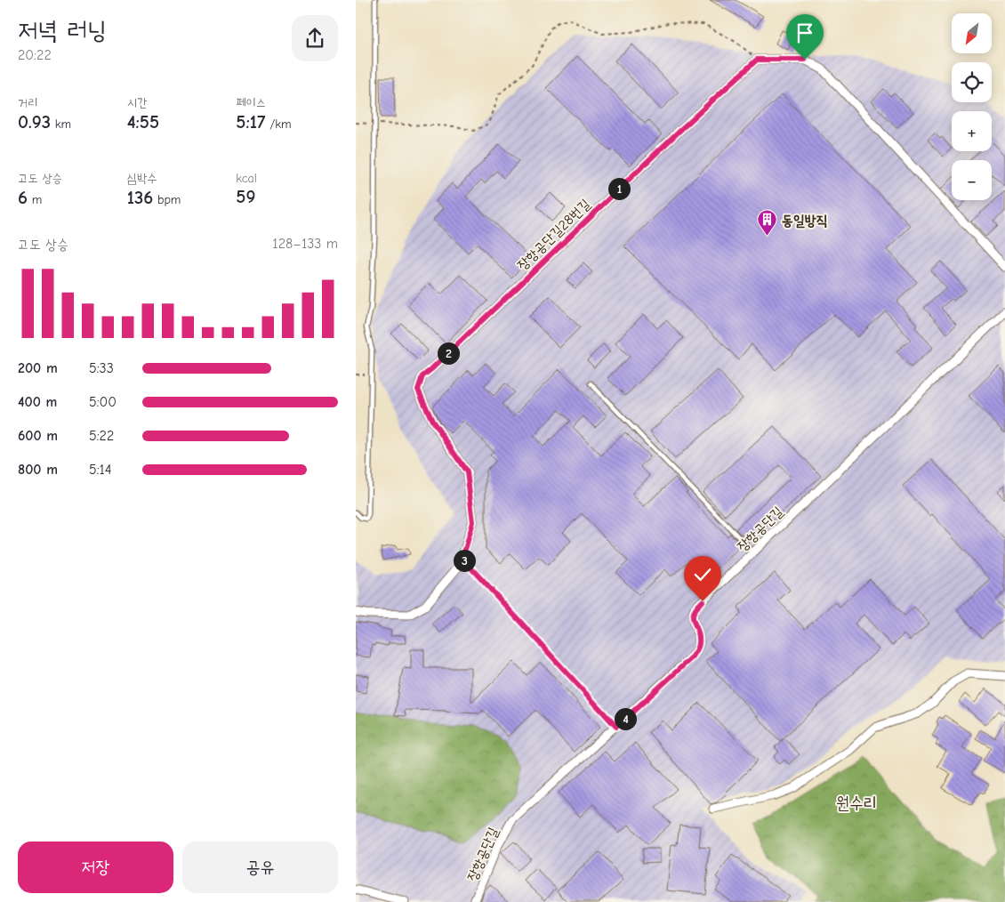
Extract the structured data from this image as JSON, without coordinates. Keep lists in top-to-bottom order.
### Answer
{
  "streets": {
    "street": ["장항공단길28번길", "장항공단길"]
  },
  "districts": ["원수리"],
  "places": {
    "building": ["동일방직"]
  },
  "north": "bottom left",
  "page": {
    "heading": ["저녁 러닝", "20:22"],
    "map_buttons": ["+", "−"],
    "stats": [
      ["거리", "0.93 km"],
      ["시간", "4:55"],
      ["페이스", "5:17 /km"],
      ["고도 상승", "6 m"],
      ["심박수", "136 bpm"],
      ["kcal", "59"]
    ],
    "pins": [
      "1",
      "2",
      "3",
      "4"
    ],
    "chart": ["고도 상승", "128–133 m"],
    "list": [
      {
        "name": "200 m",
        "note": "5:33"
      },
      {
        "name": "400 m",
        "note": "5:00"
      },
      {
        "name": "600 m",
        "note": "5:22"
      },
      {
        "name": "800 m",
        "note": "5:14"
      }
    ],
    "buttons": ["저장", "공유"]
  }
}
